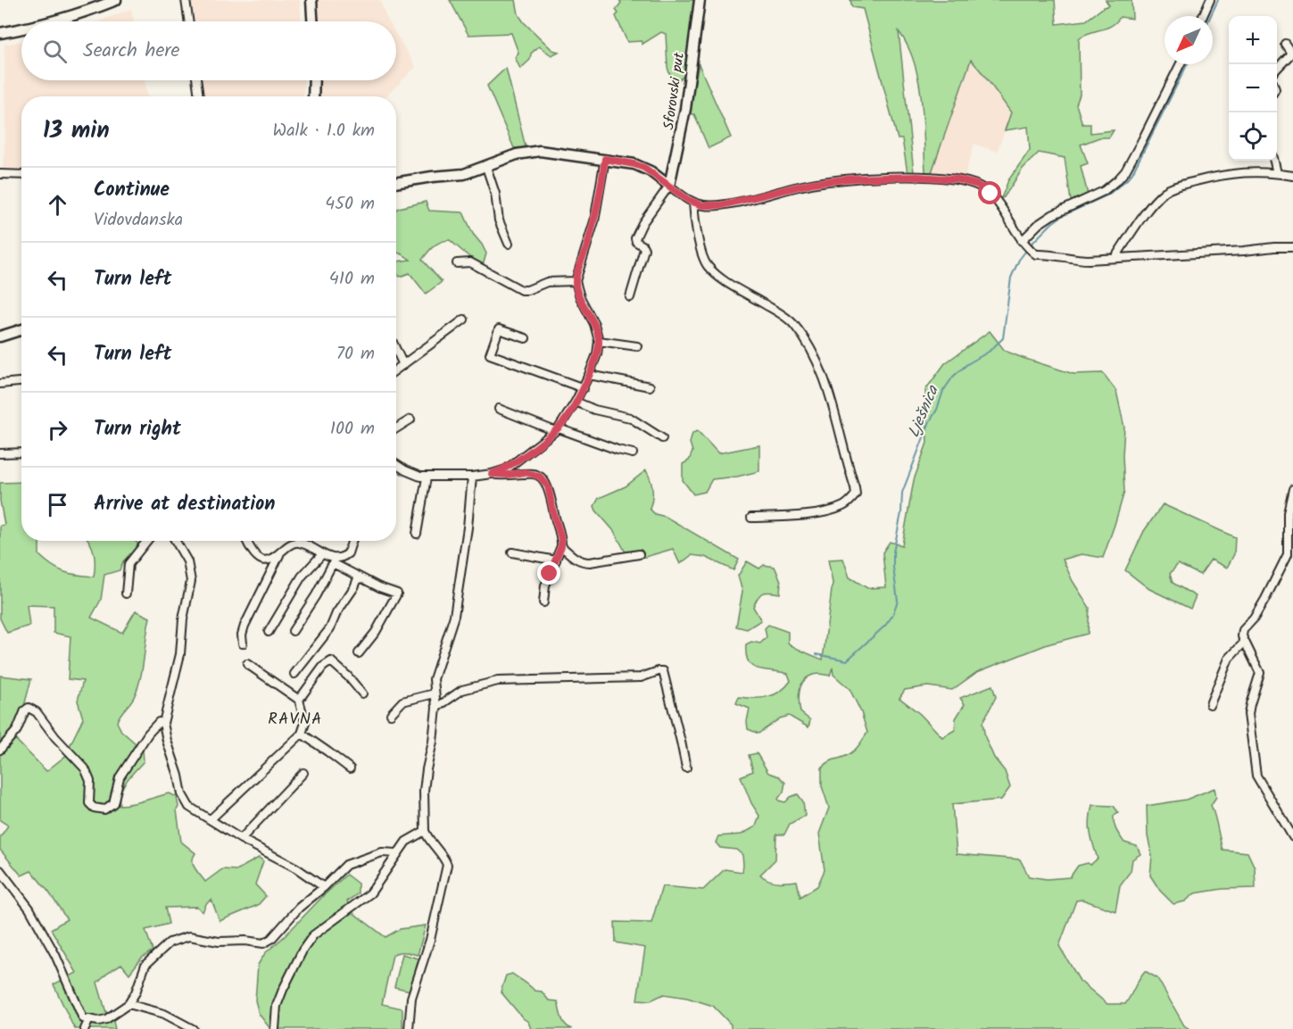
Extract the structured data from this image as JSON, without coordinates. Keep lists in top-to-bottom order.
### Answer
{
  "streets": {
    "street": ["Sforovski put"]
  },
  "districts": ["RAVNA"],
  "water": ["Lješnica"],
  "north": "bottom left",
  "page": {
    "map_buttons": ["+", "−"],
    "search": "Search here",
    "heading": ["13 min", "Walk · 1.0 km"],
    "list": [
      ["Continue", "Vidovdanska", "450 m"],
      ["Turn left", "410 m"],
      ["Turn left", "70 m"],
      ["Turn right", "100 m"],
      "Arrive at destination"
    ]
  }
}
